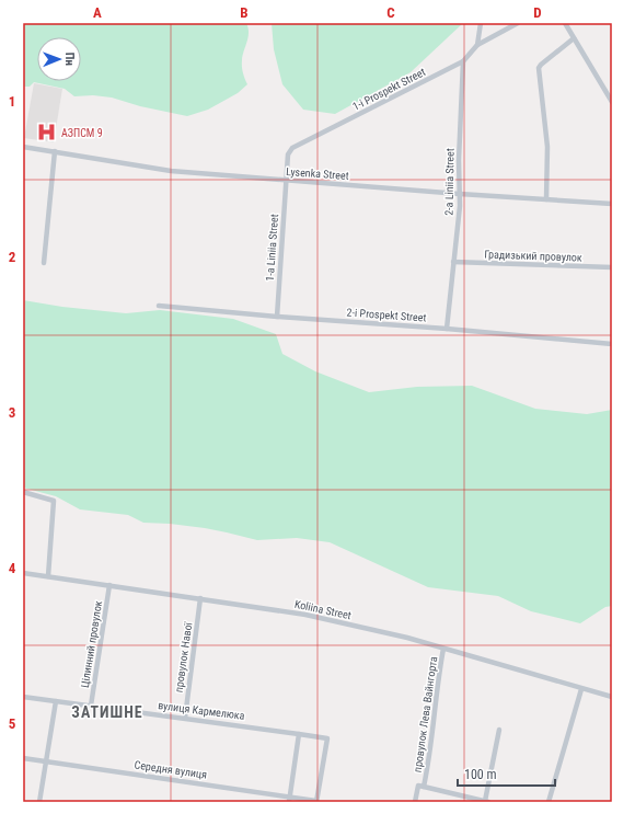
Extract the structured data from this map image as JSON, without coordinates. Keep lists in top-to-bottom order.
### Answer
{
  "streets": {
    "street": [
      "1-i Prospekt Street",
      "Lysenka Street",
      "2-a Liniia Street",
      "1-a Liniia Street",
      "Градизький провулок",
      "2-i Prospekt Street",
      "Koliina Street",
      "Цілинний провулок",
      "провулок Навої",
      "вулиця Кармелюка",
      "провулок Лева Вайнгорта",
      "Середня вулиця"
    ]
  },
  "crossings": [
    ["1-i Prospekt Street", "Lysenka Street"],
    ["1-i Prospekt Street", "2-a Liniia Street"],
    ["1-i Prospekt Street", "1-a Liniia Street"],
    ["Lysenka Street", "2-a Liniia Street"],
    ["Lysenka Street", "1-a Liniia Street"],
    ["2-a Liniia Street", "Градизький провулок"],
    ["2-a Liniia Street", "2-i Prospekt Street"],
    ["1-a Liniia Street", "2-i Prospekt Street"],
    ["Koliina Street", "Цілинний провулок"],
    ["Koliina Street", "провулок Навої"],
    ["Koliina Street", "провулок Лева Вайнгорта"],
    ["Цілинний провулок", "вулиця Кармелюка"],
    ["провулок Навої", "вулиця Кармелюка"],
    ["вулиця Кармелюка", "Середня вулиця"]
  ],
  "districts": ["ЗАТИШНЕ"],
  "places": {
    "hospital": ["АЗПСМ 9"]
  },
  "scale_bar": "100 m",
  "north": "right",
  "grid": {
    "columns": [
      "A",
      "B",
      "C",
      "D"
    ],
    "rows": [
      "1",
      "2",
      "3",
      "4",
      "5"
    ]
  }
}
